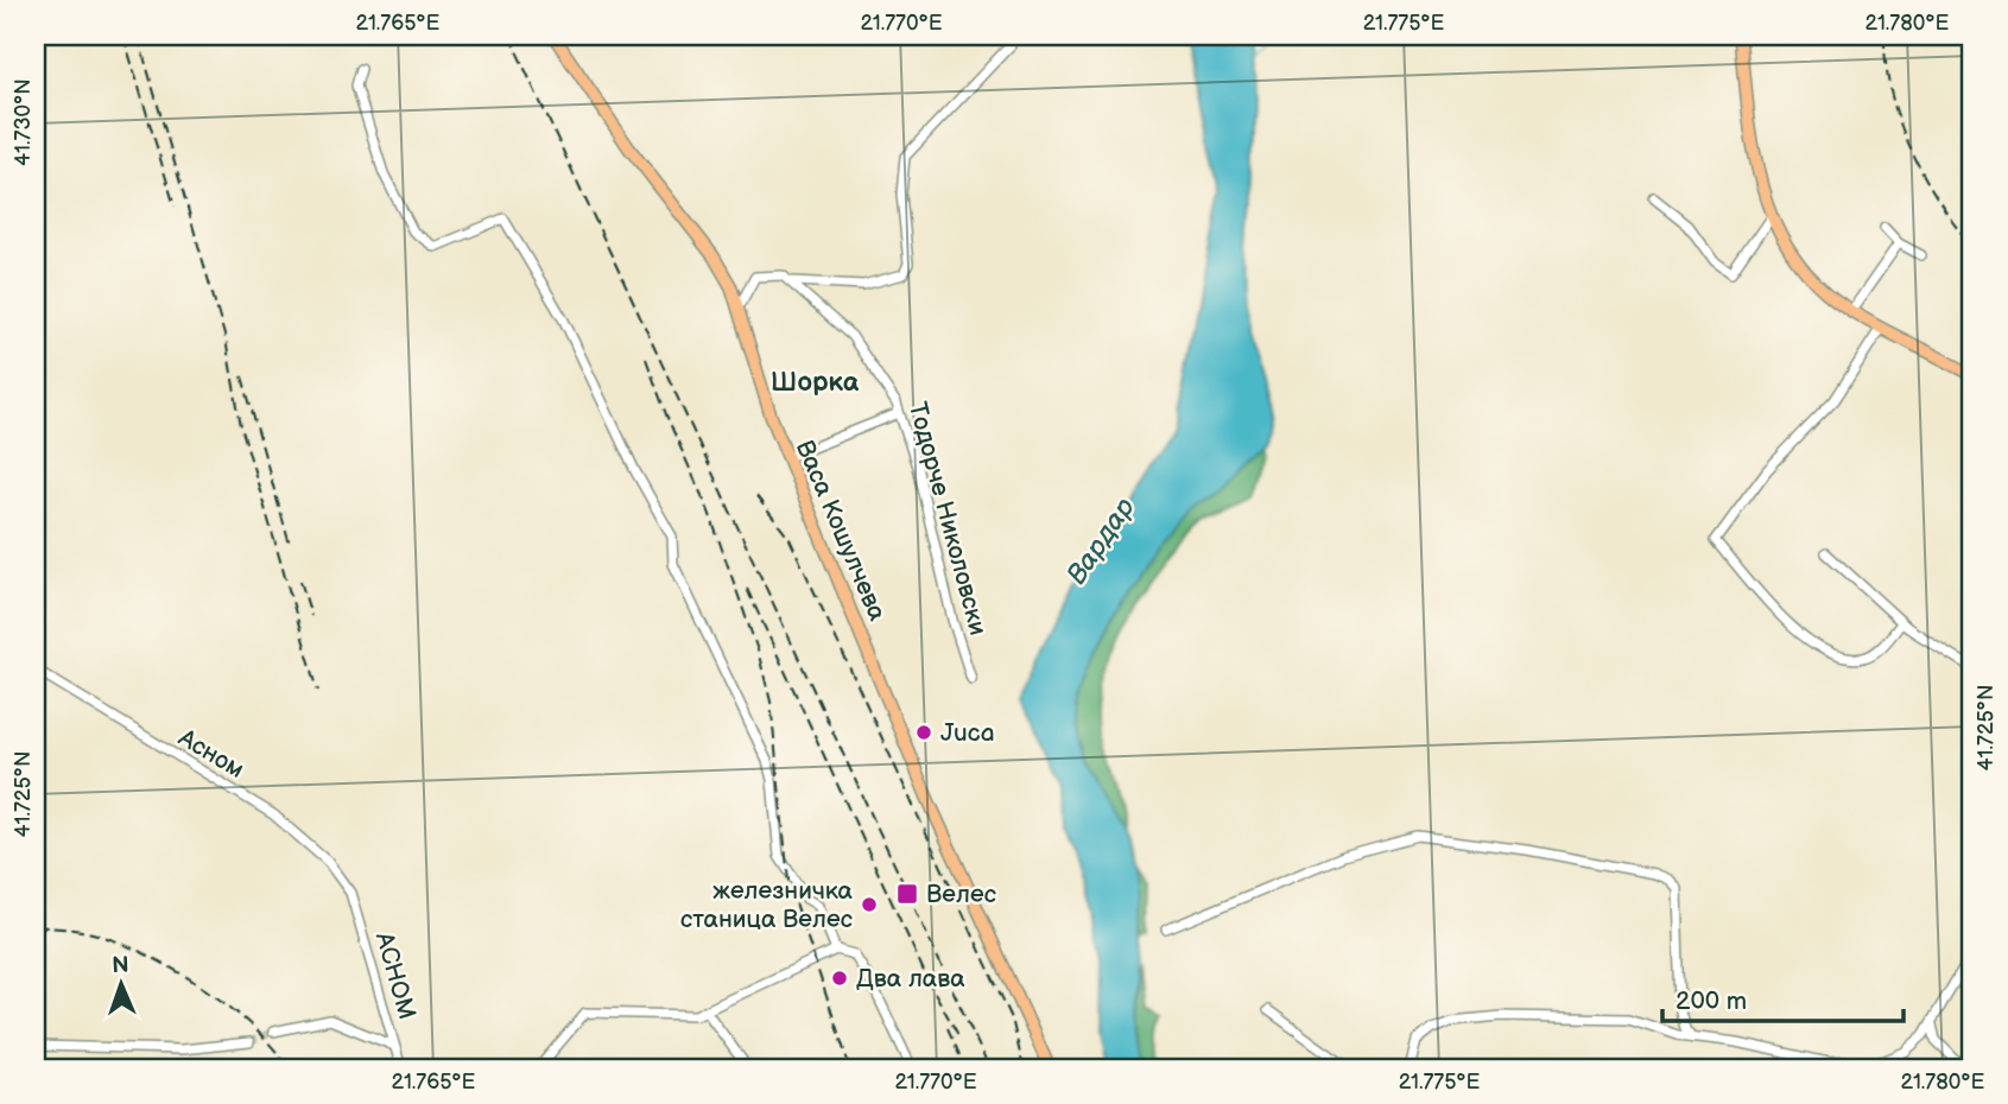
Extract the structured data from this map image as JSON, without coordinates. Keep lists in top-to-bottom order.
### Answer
{
  "streets": {
    "main road": ["Васа Кошулчева"],
    "street": ["Тодорче Николовски", "Асном", "АСНОМ"]
  },
  "crossings": [
    ["Асном", "АСНОМ"]
  ],
  "districts": ["Шорка"],
  "water": ["Вардар"],
  "places": {
    "other": ["Juca", "железничка станица Велес", "Два лава"],
    "transit": ["Велес"]
  },
  "scale_bar": "200 m",
  "north": "top",
  "coordinates": [
    "21.765°E",
    "21.770°E",
    "21.775°E",
    "21.780°E",
    "41.730°N",
    "41.725°N"
  ]
}
